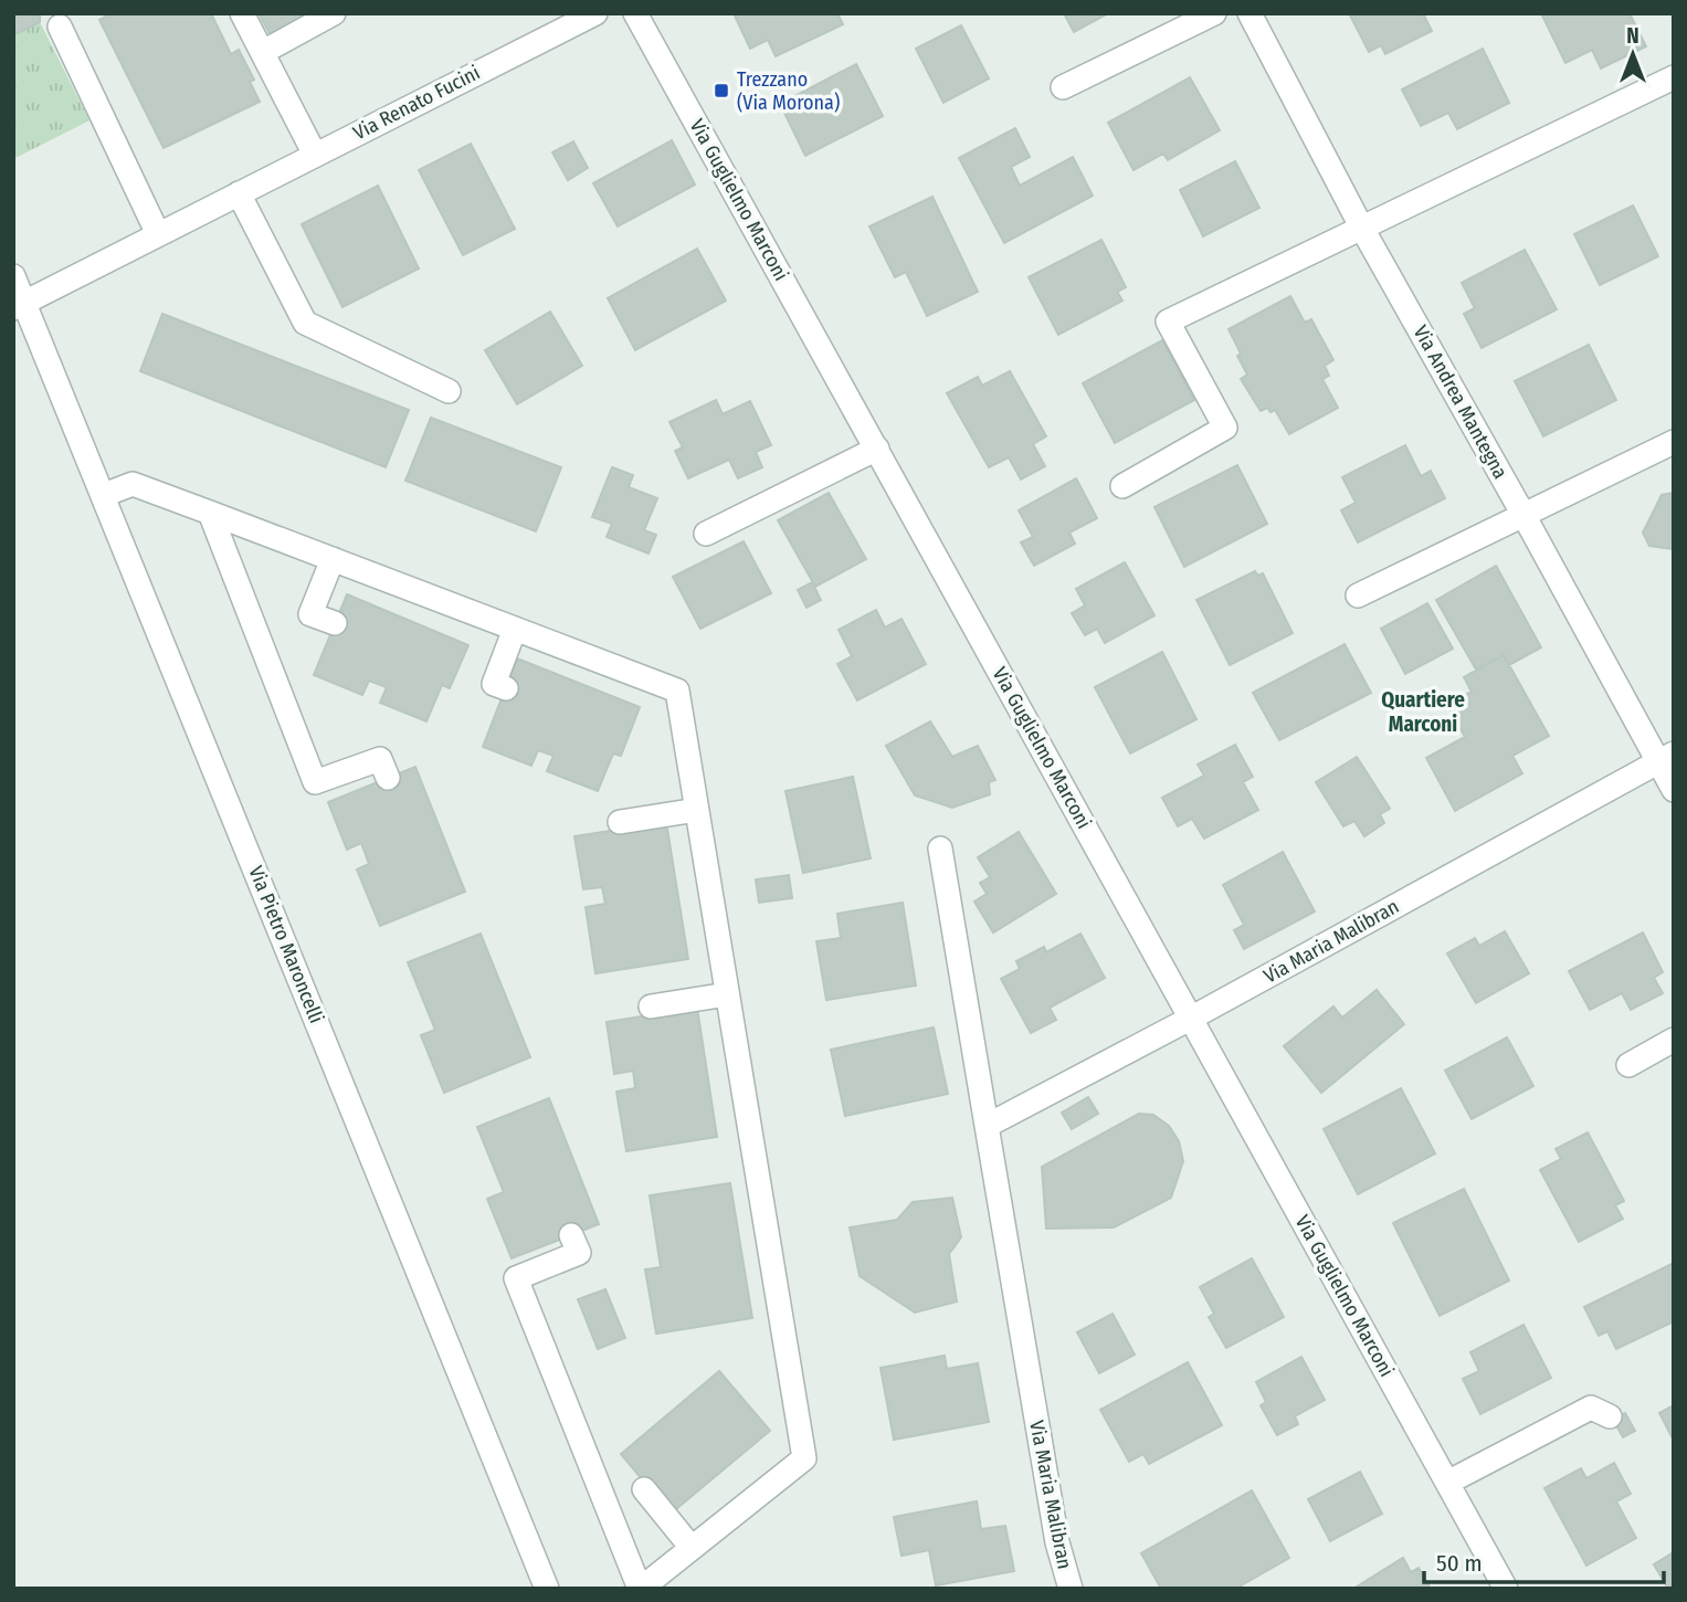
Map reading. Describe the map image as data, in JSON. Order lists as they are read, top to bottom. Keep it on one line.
{"streets":{"street":["Via Renato Fucini","Via Guglielmo Marconi","Via Andrea Mantegna","Via Maria Malibran","Via Pietro Maroncelli"]},"crossings":[["Via Renato Fucini","Via Pietro Maroncelli"],["Via Guglielmo Marconi","Via Maria Malibran"],["Via Andrea Mantegna","Via Maria Malibran"]],"districts":["Quartiere Marconi"],"places":{"transit":["Trezzano (Via Morona)"]},"scale_bar":"50 m","north":"top"}
